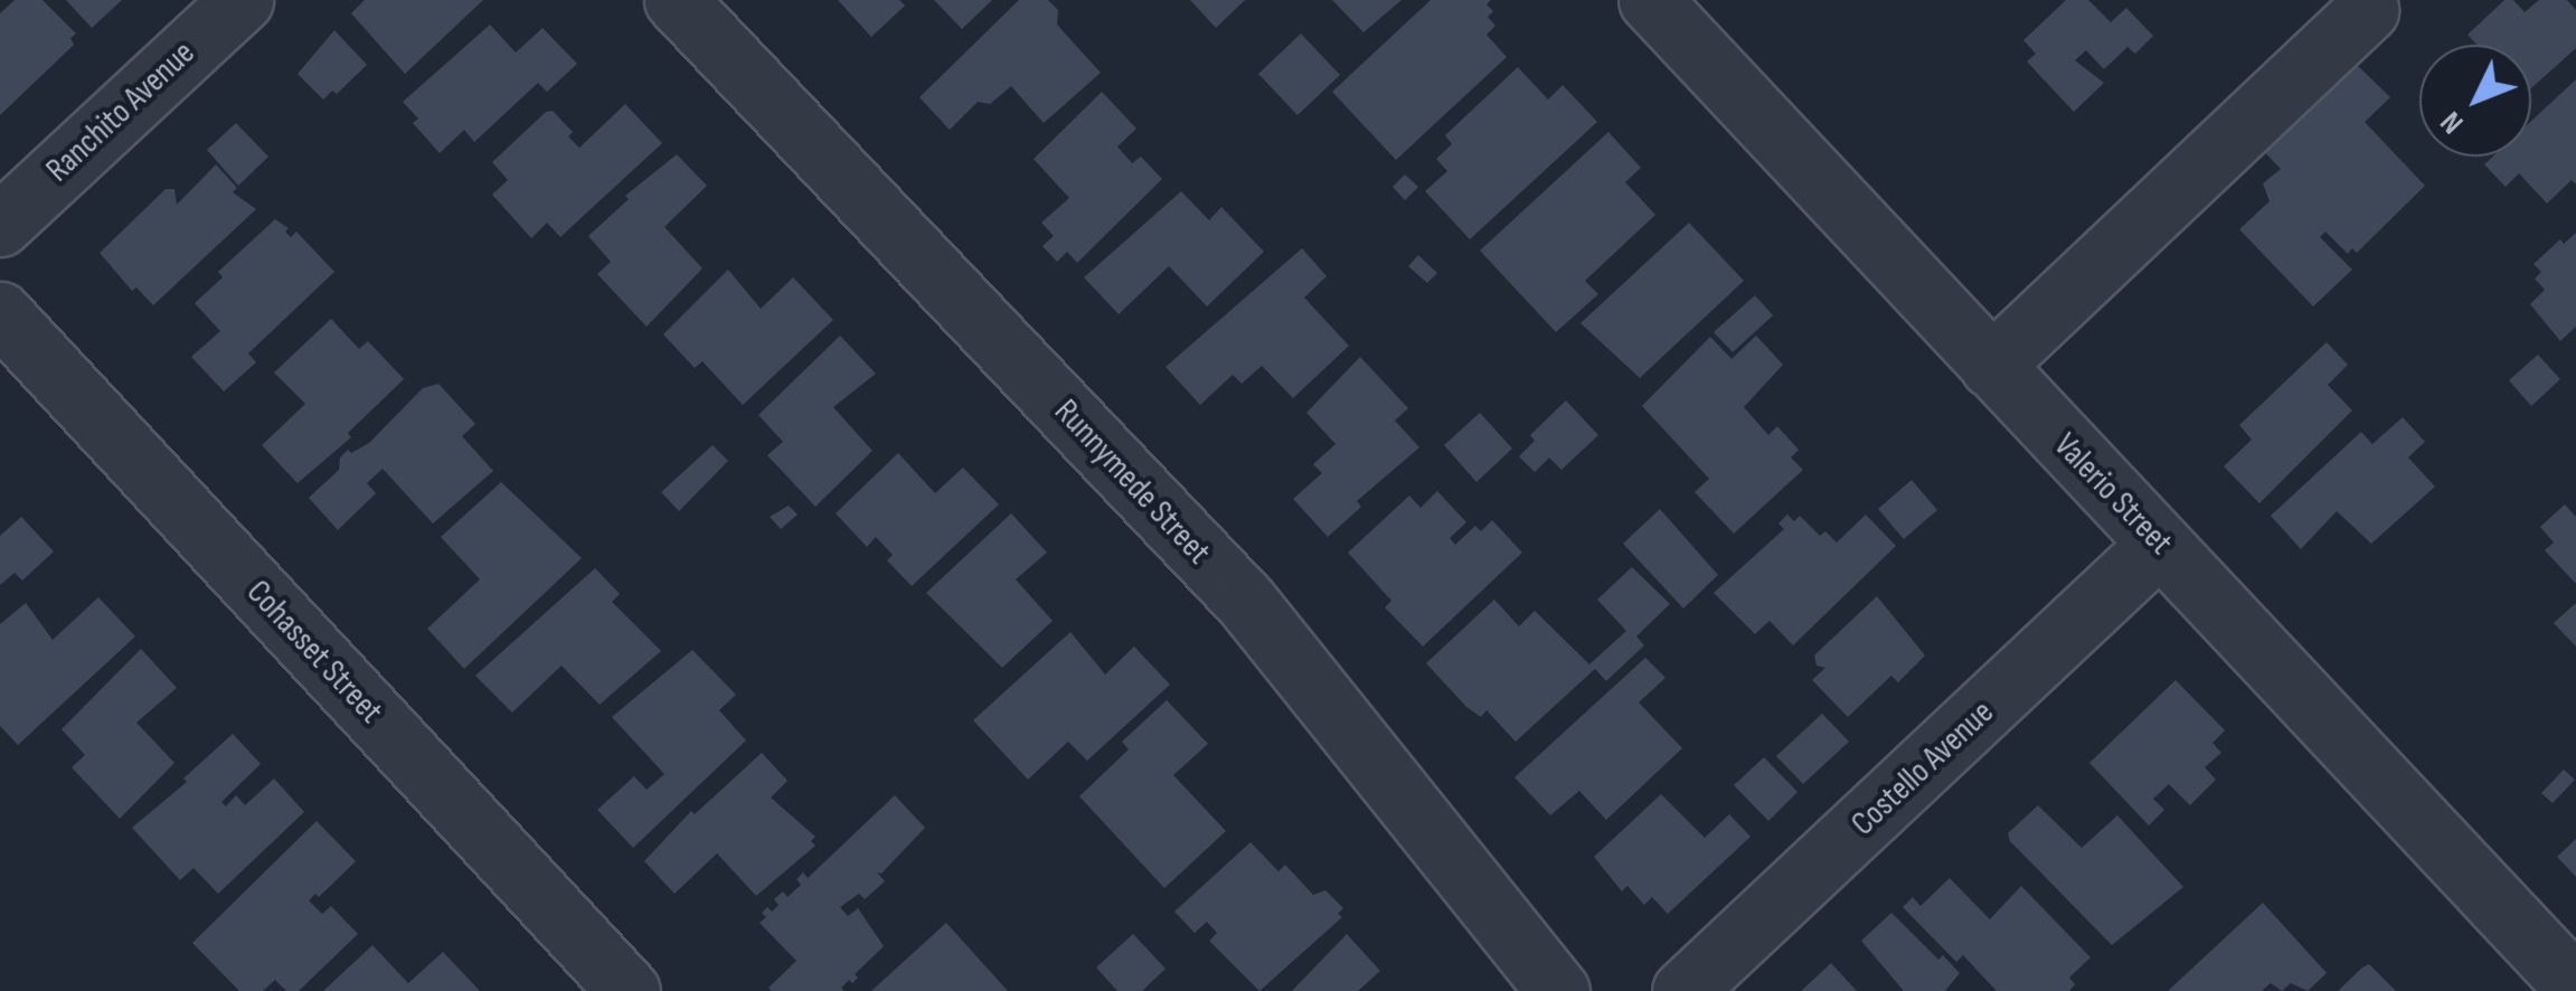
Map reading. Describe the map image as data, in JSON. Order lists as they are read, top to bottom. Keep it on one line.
{"streets":{"street":["Ranchito Avenue","Runnymede Street","Valerio Street","Cohasset Street","Costello Avenue"]},"crossings":[["Valerio Street","Costello Avenue"]],"north":"bottom left"}
